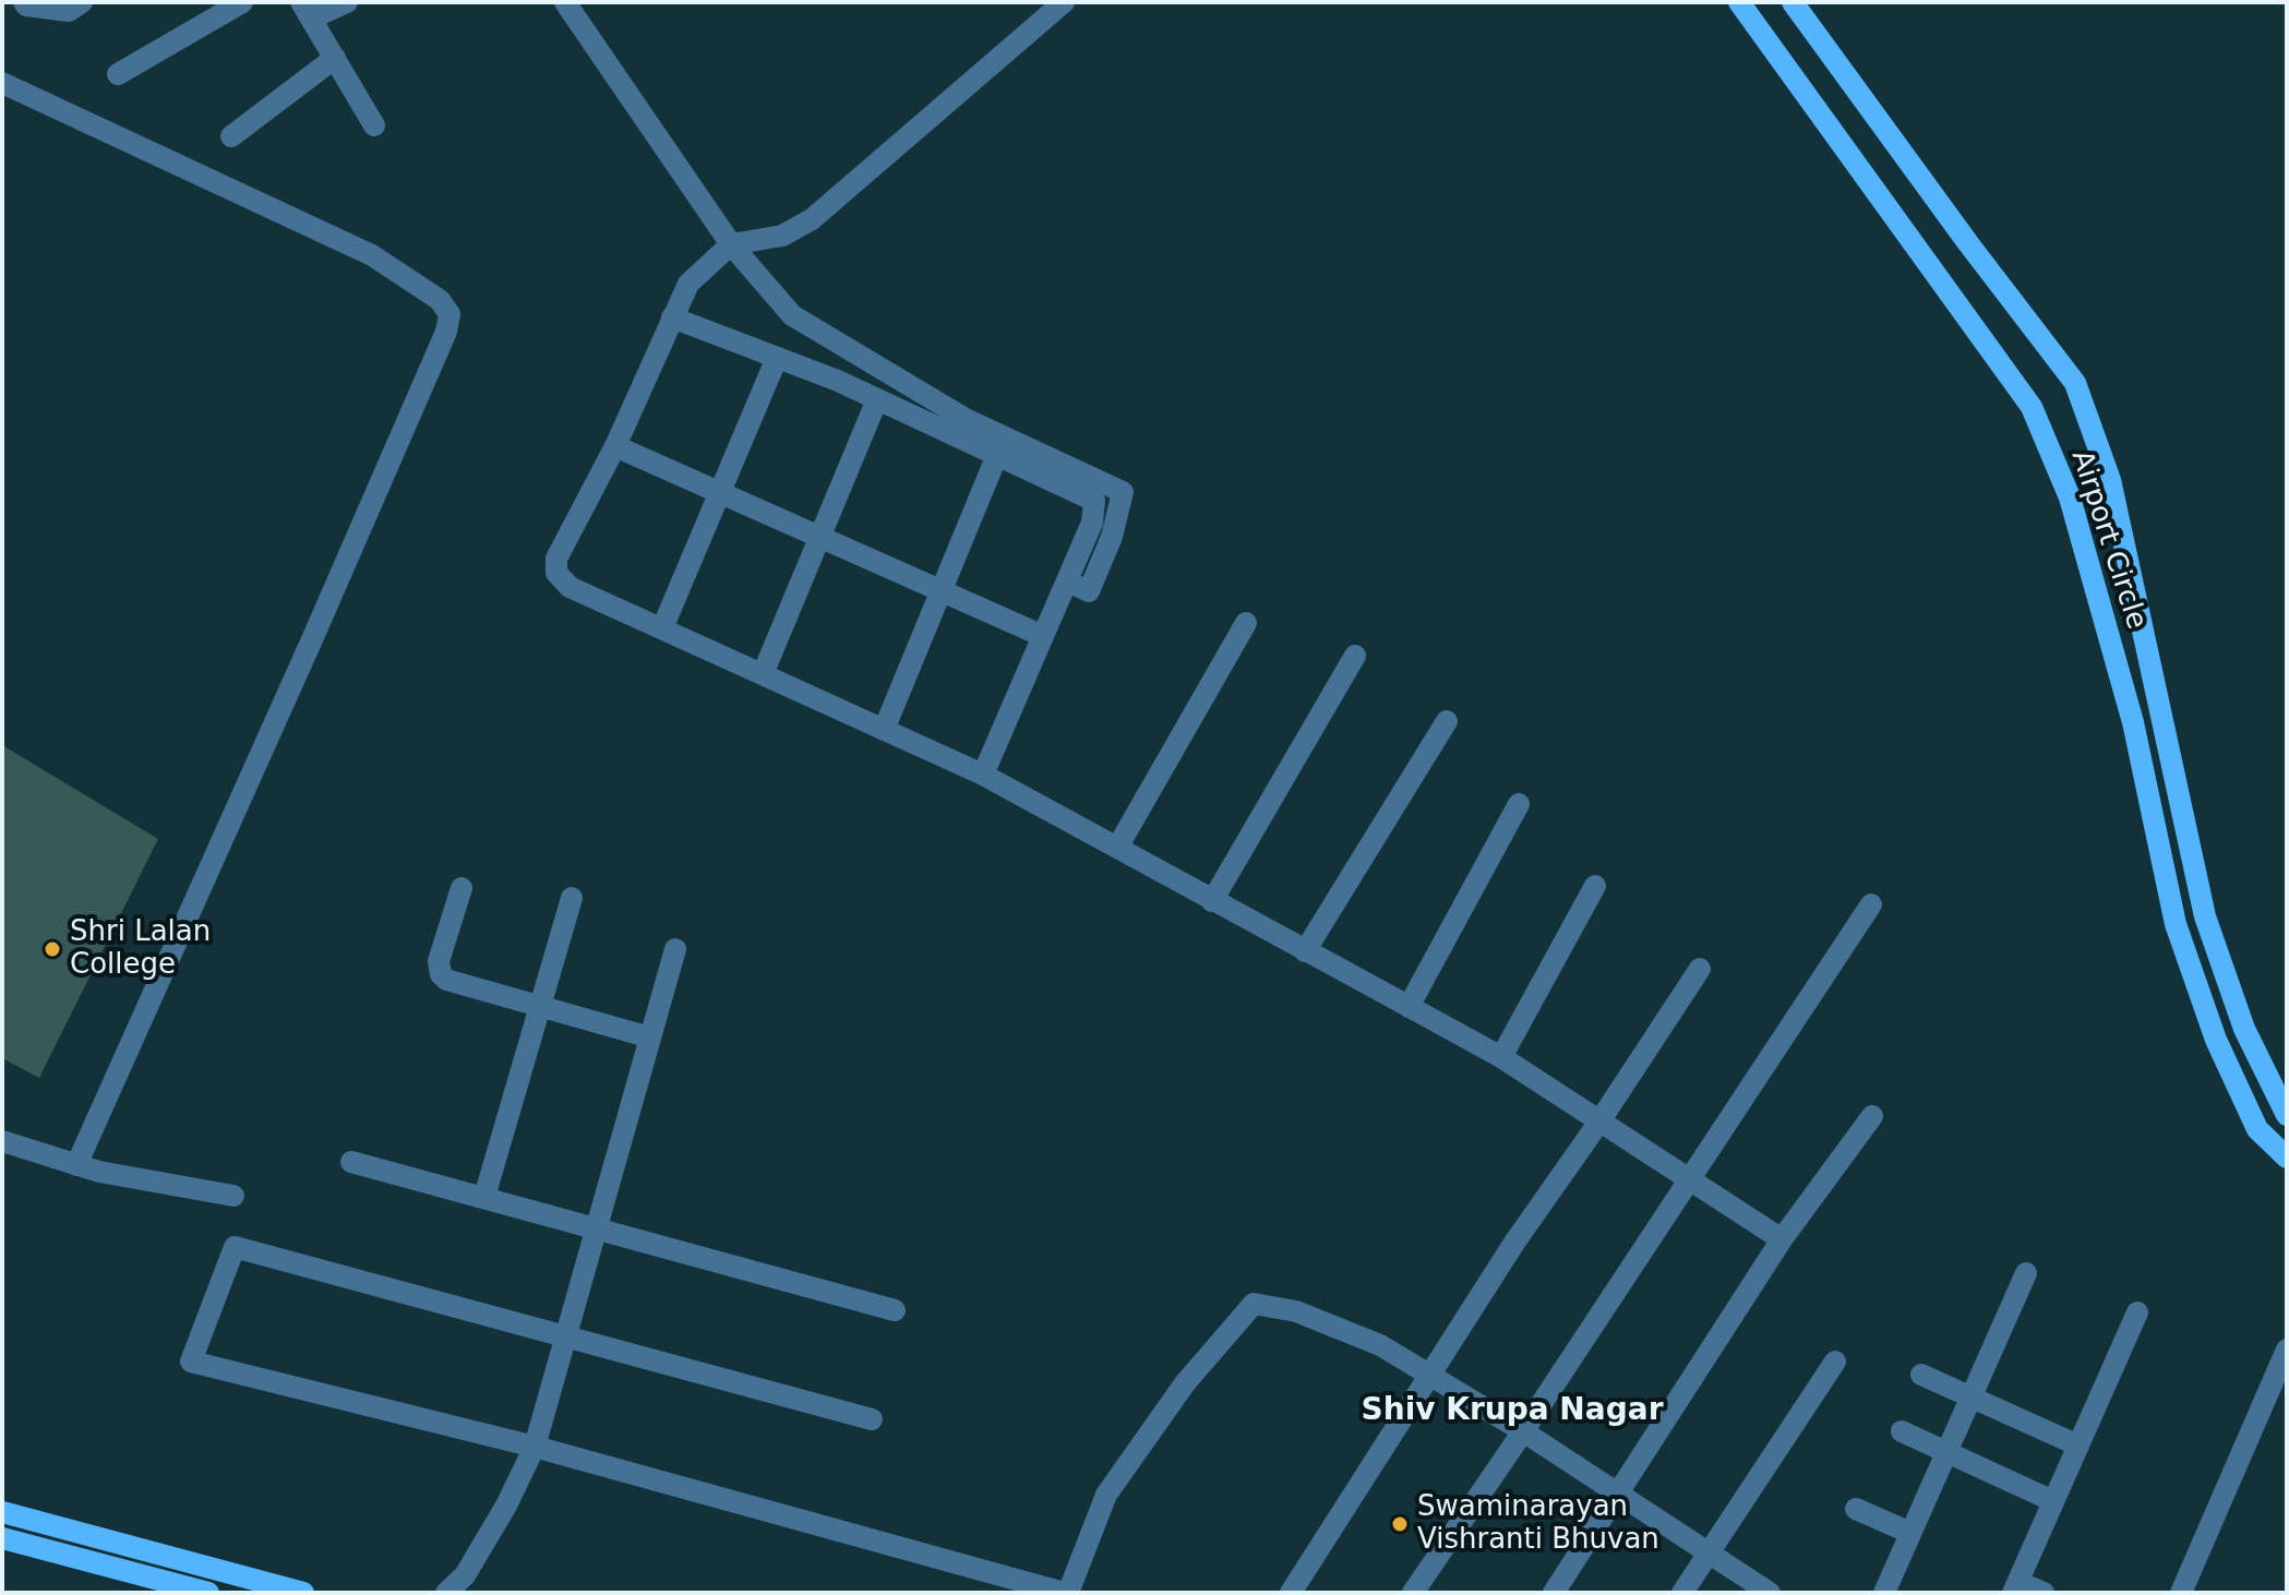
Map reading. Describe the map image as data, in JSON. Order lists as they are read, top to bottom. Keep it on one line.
{"streets":{"main road":["Airport Circle"]},"districts":["Shiv Krupa Nagar"],"places":["Shri Lalan College","Swaminarayan Vishranti Bhuvan"]}
